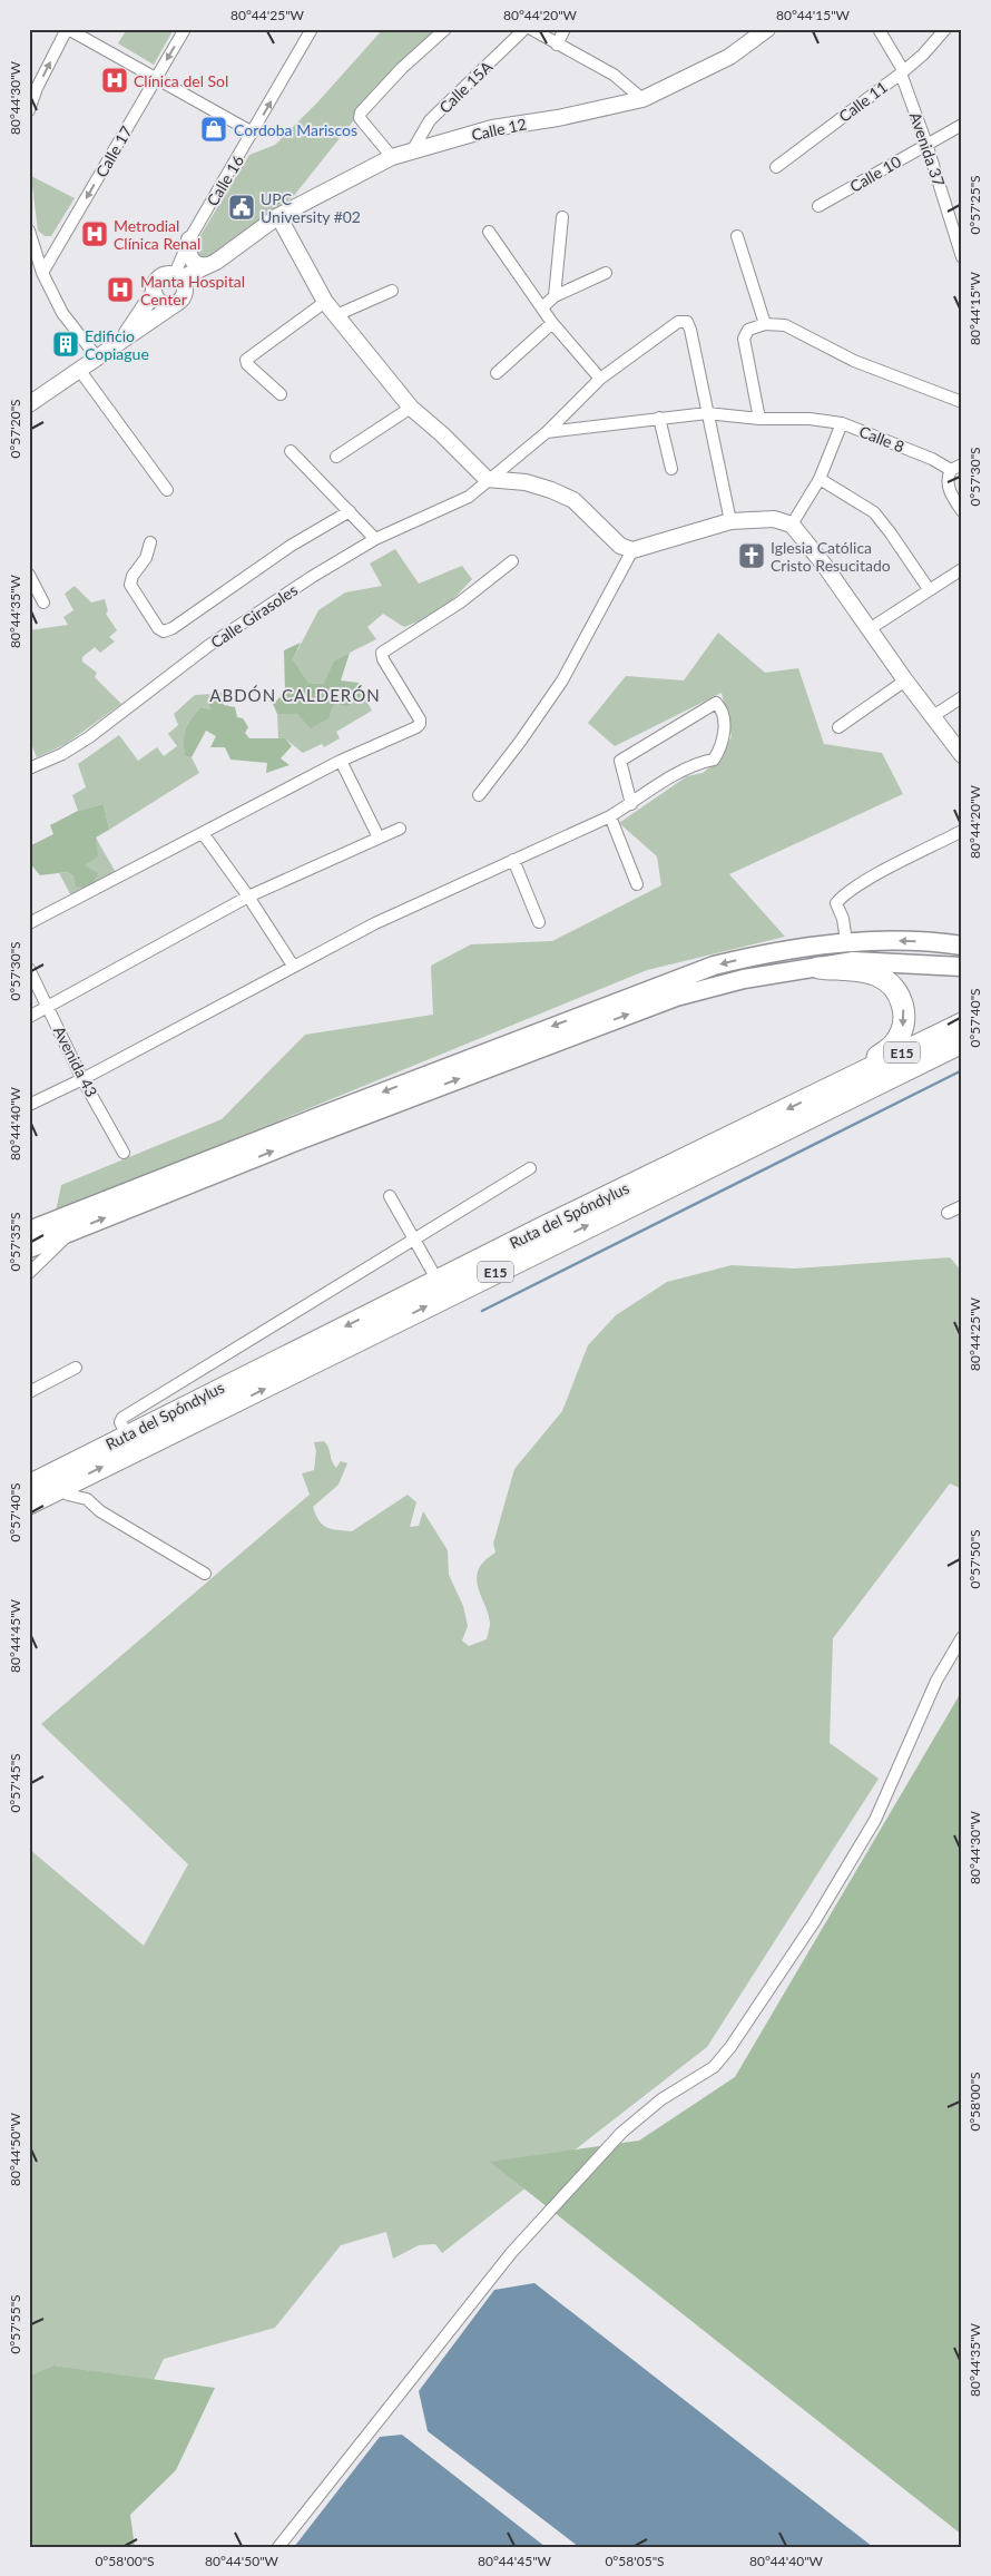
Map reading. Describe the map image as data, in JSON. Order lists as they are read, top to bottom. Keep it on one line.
{"streets":{"highway":["E15","Ruta del Spóndylus"],"main road":["Calle 12"],"street":["Calle 15A","Calle 11","Avenida 37","Calle 17","Calle 10","Calle 16","Calle 8","Calle Girasoles","Avenida 43"]},"crossings":[["Calle 15A","Calle 12"],["Calle 11","Avenida 37"],["Calle 12","Calle 16"],["Avenida 37","Calle 10"]],"one_way":["Calle 16"],"districts":["ABDÓN CALDERÓN"],"places":{"hospital":["Clínica del Sol","Metrodial Clínica Renal","Manta Hospital Center"],"shop":["Cordoba Mariscos"],"public building":["UPC University #02"],"building":["Edificio Copiague"],"church":["Iglesia Católica Cristo Resucitado"]},"coordinates":["80°44'25\"W","80°44'20\"W","80°44'15\"W","80°44'30\"W","0°57'25\"S","0°57'20\"S","0°57'30\"S","80°44'35\"W","0°57'40\"S","80°44'40\"W","0°57'35\"S","0°57'50\"S","80°44'45\"W","0°57'45\"S","0°58'00\"S","80°44'50\"W","0°57'55\"S","0°58'05\"S"]}
